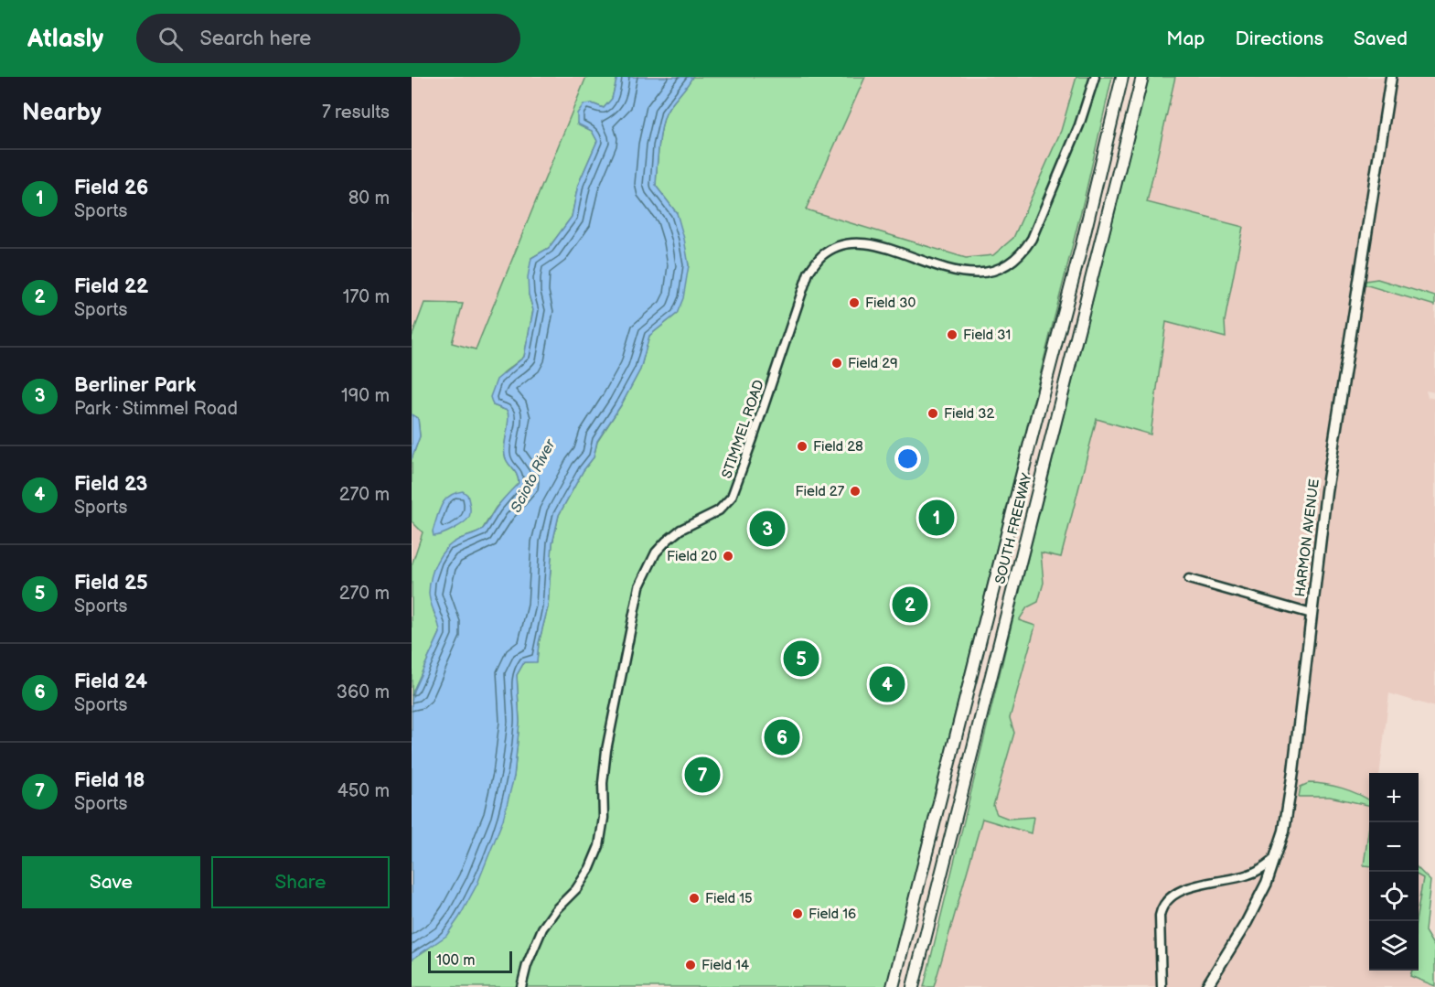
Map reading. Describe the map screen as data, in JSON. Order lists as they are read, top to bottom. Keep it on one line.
{"streets":{"highway":["SOUTH FREEWAY"],"main road":["HARMON AVENUE"],"street":["STIMMEL ROAD"]},"water":["Scioto River"],"places":["Field 30","Field 31","Field 29","Field 32","Field 28","Field 27","Field 20","Field 15","Field 16","Field 14"],"scale_bar":"100 m","page":{"header":"Atlasly","search":"Search here","nav":["Map","Directions","Saved"],"heading":["Nearby","7 results"],"list":[{"mark":"1","name":"Field 26","note":"Sports","value":"80 m"},{"mark":"2","name":"Field 22","note":"Sports","value":"170 m"},{"mark":"3","name":"Berliner Park","note":"Park · Stimmel Road","value":"190 m"},{"mark":"4","name":"Field 23","note":"Sports","value":"270 m"},{"mark":"5","name":"Field 25","note":"Sports","value":"270 m"},{"mark":"6","name":"Field 24","note":"Sports","value":"360 m"},{"mark":"7","name":"Field 18","note":"Sports","value":"450 m"}],"pins":["1","3","2","5","4","6","7"],"map_buttons":["+","−"],"buttons":["Save","Share"],"scale":"100 m"}}
